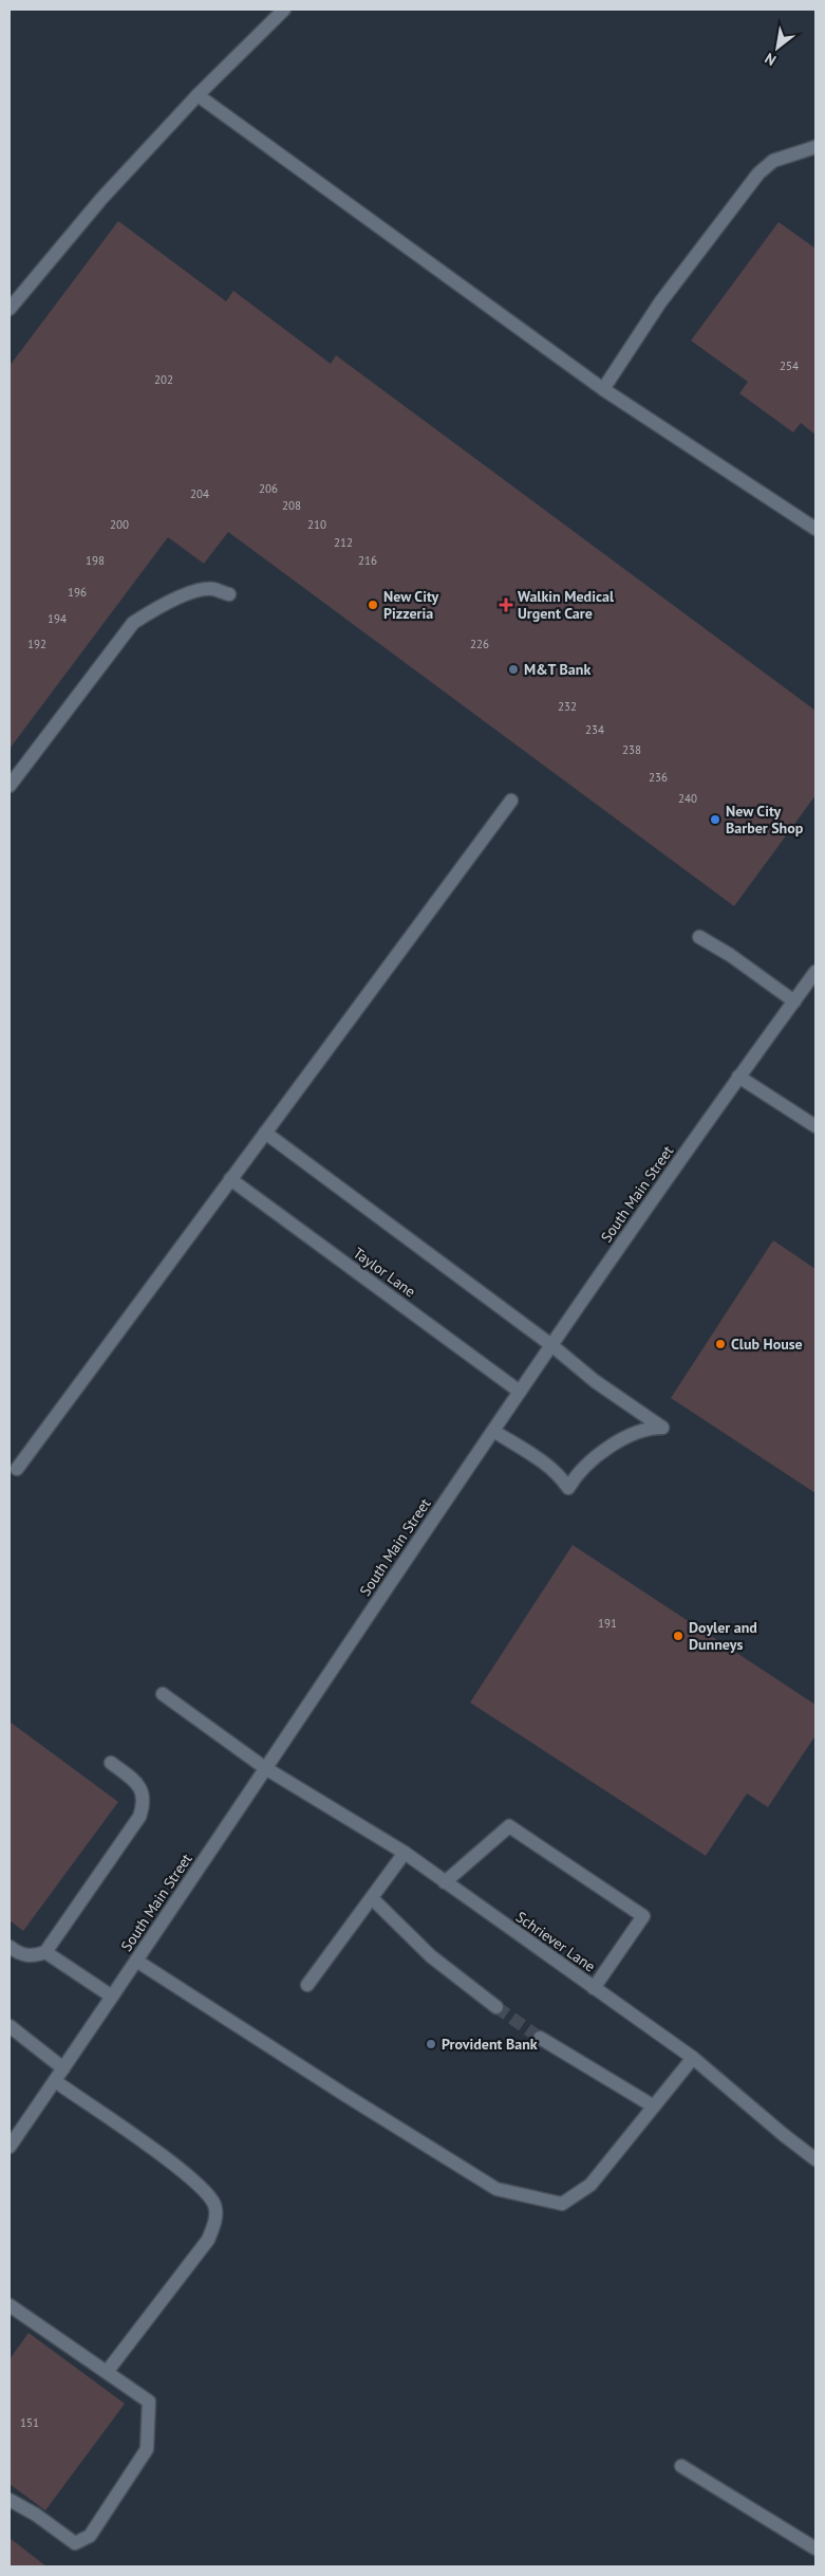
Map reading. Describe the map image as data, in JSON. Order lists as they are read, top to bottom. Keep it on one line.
{"streets":{"street":["South Main Street","Taylor Lane","Schriever Lane"]},"crossings":[["South Main Street","Taylor Lane"],["South Main Street","Schriever Lane"]],"places":{"other":["New City Pizzeria","M&T Bank","New City Barber Shop","Club House","Doyler and Dunneys","Provident Bank"],"health":["Walkin Medical Urgent Care"]},"house_numbers":["254","202","206","204","208","200","210","212","198","216","196","194","192","226","232","234","238","236","240","191","151"],"north":"bottom left"}
